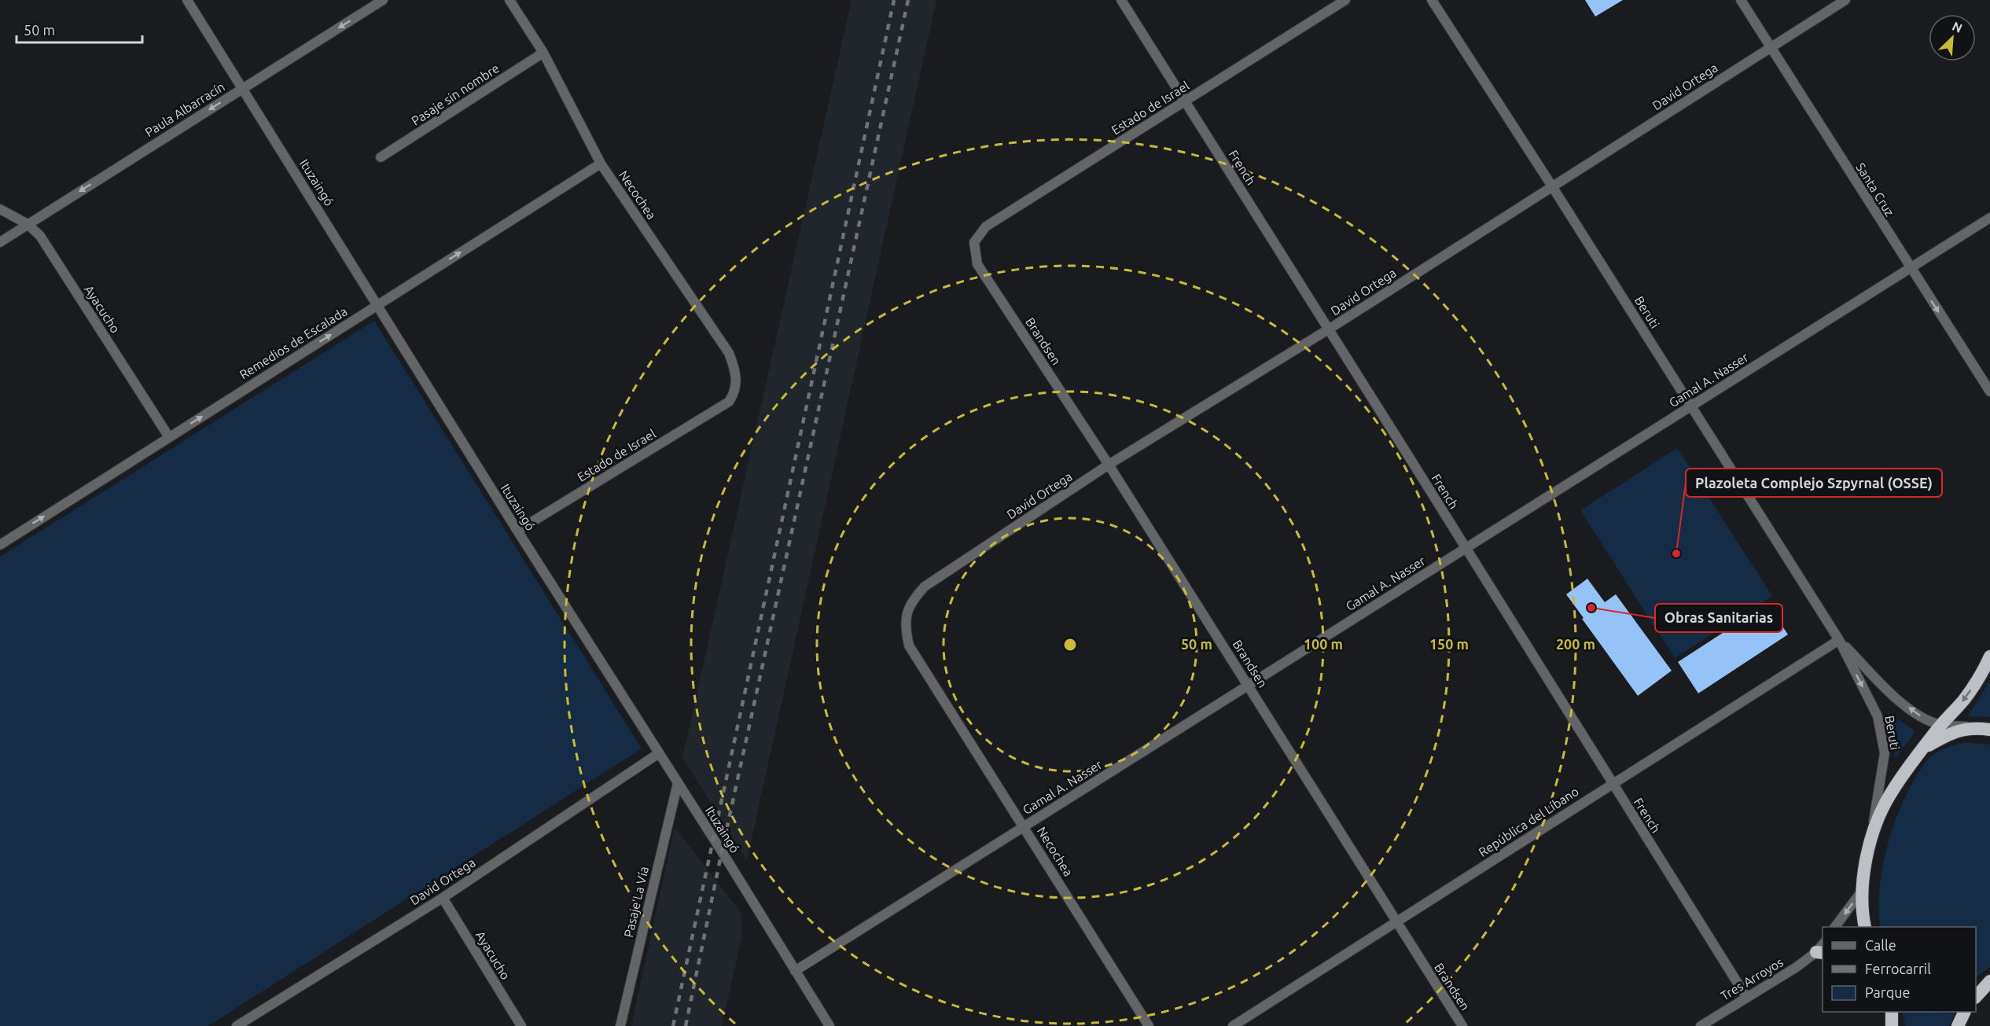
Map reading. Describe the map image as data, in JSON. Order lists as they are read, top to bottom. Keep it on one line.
{"streets":{"street":["David Ortega","Pasaje sin nombre","Estado de Israel","Paula Albarracín","French","Ituzaingó","Santa Cruz","Necochea","Ayacucho","Beruti","Brandsen","Remedios de Escalada","Gamal A. Nasser","República del Líbano","Pasaje La Vía","Tres Arroyos"]},"crossings":[["David Ortega","French"],["David Ortega","Ituzaingó"],["David Ortega","Santa Cruz"],["David Ortega","Necochea"],["David Ortega","Ayacucho"],["David Ortega","Beruti"],["David Ortega","Brandsen"],["Pasaje sin nombre","Necochea"],["Estado de Israel","French"],["Estado de Israel","Ituzaingó"],["Estado de Israel","Necochea"],["Estado de Israel","Brandsen"],["Paula Albarracín","Ituzaingó"],["Paula Albarracín","Ayacucho"],["French","Gamal A. Nasser"],["French","República del Líbano"],["French","Tres Arroyos"],["Ituzaingó","Remedios de Escalada"],["Ituzaingó","Gamal A. Nasser"],["Ituzaingó","Pasaje La Vía"],["Santa Cruz","Gamal A. Nasser"],["Necochea","Remedios de Escalada"],["Necochea","Gamal A. Nasser"],["Ayacucho","Remedios de Escalada"],["Beruti","Gamal A. Nasser"],["Beruti","República del Líbano"],["Brandsen","Gamal A. Nasser"],["Brandsen","República del Líbano"]],"one_way":["Paula Albarracín","Remedios de Escalada"],"places":["Plazoleta Complejo Szpyrnal (OSSE)","Obras Sanitarias"],"legend":["Calle","Ferrocarril","Parque"],"scale_bar":"50 m","north":"top right","rings":["50 m","100 m","150 m","200 m"]}
